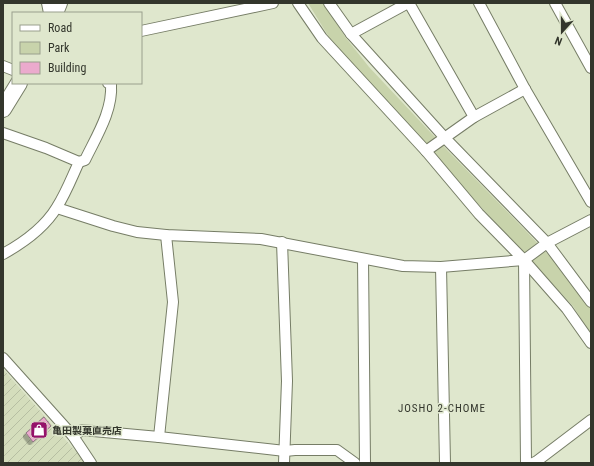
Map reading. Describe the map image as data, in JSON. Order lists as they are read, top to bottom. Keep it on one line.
{"districts":["JOSHO 2-CHOME"],"places":{"shop":["亀田製菓直売店"]},"legend":["Road","Park","Building"],"north":"bottom"}
